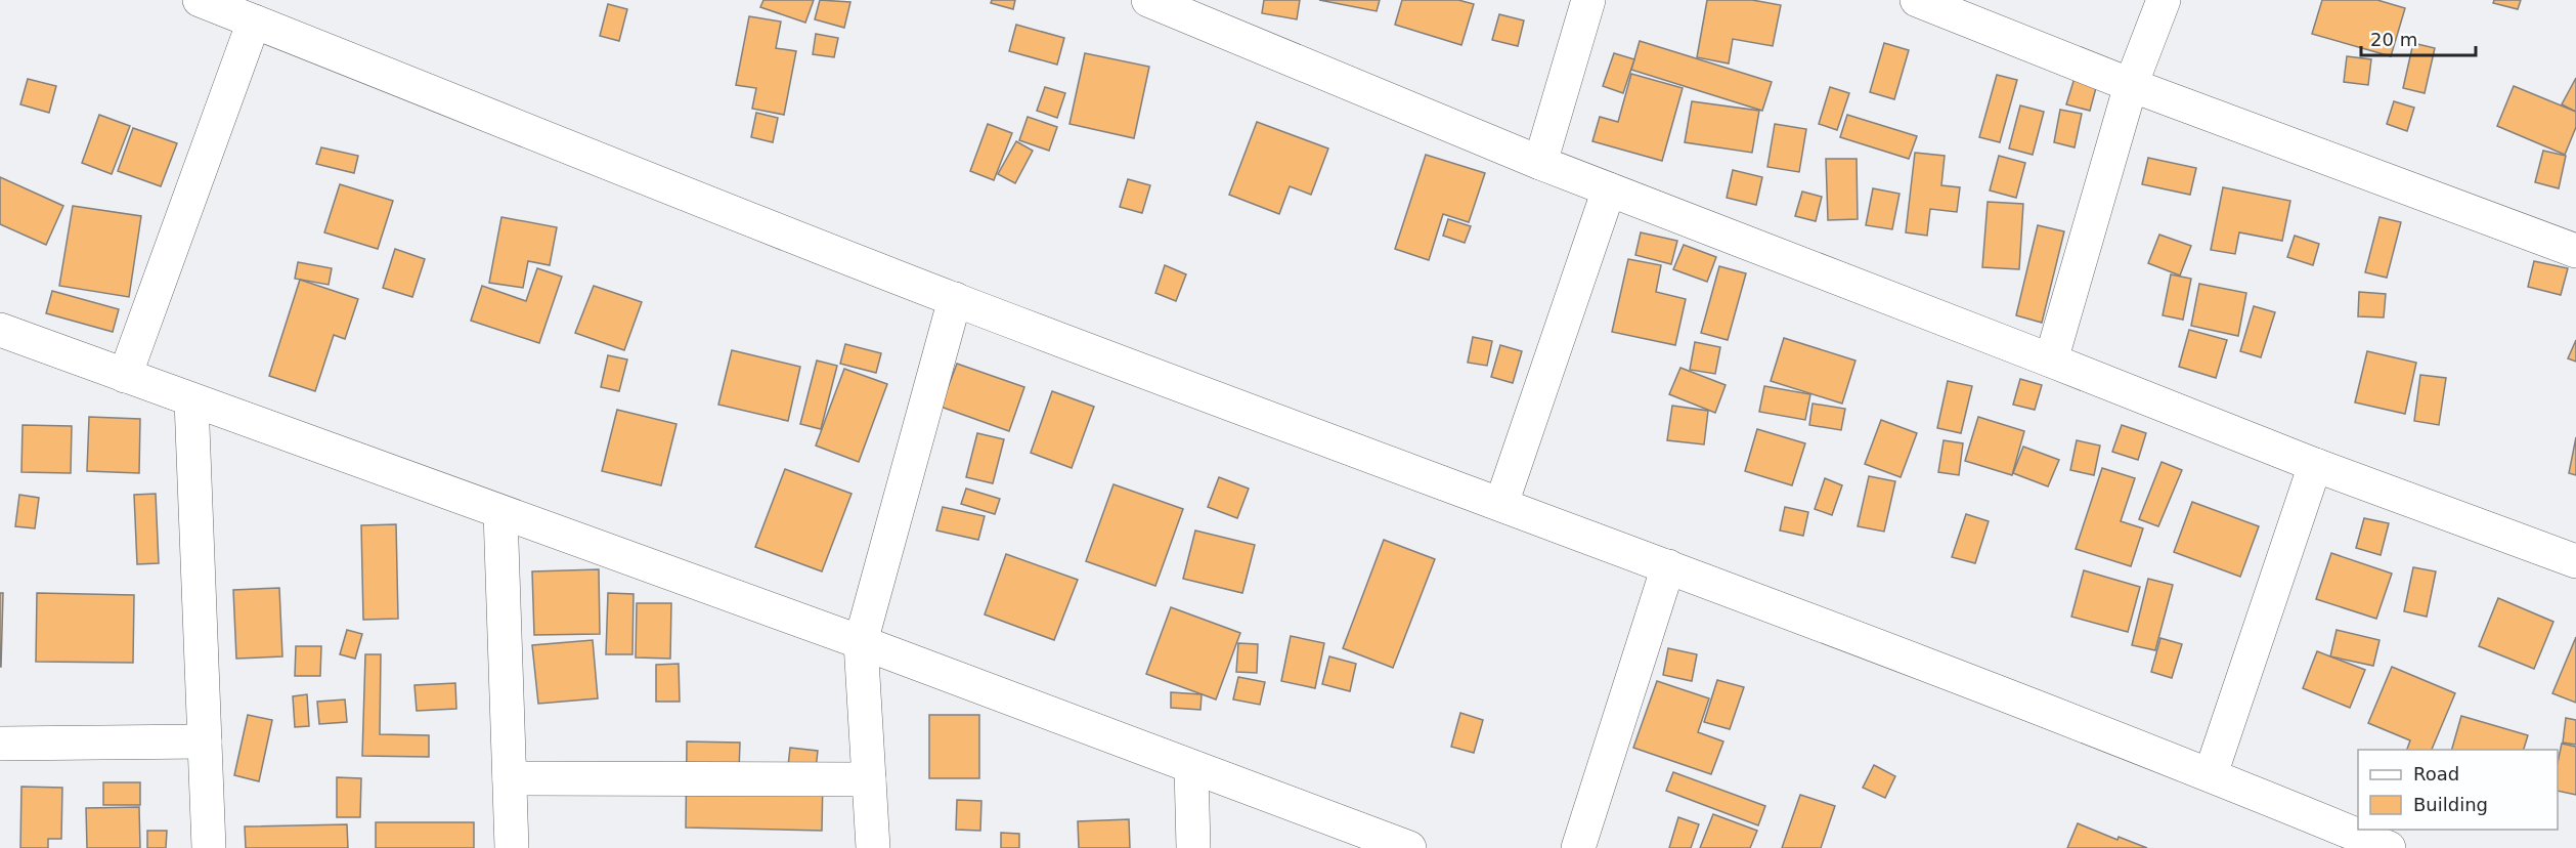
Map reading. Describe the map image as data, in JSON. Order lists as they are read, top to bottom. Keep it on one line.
{"legend":["Road","Building"],"scale_bar":"20 m"}
